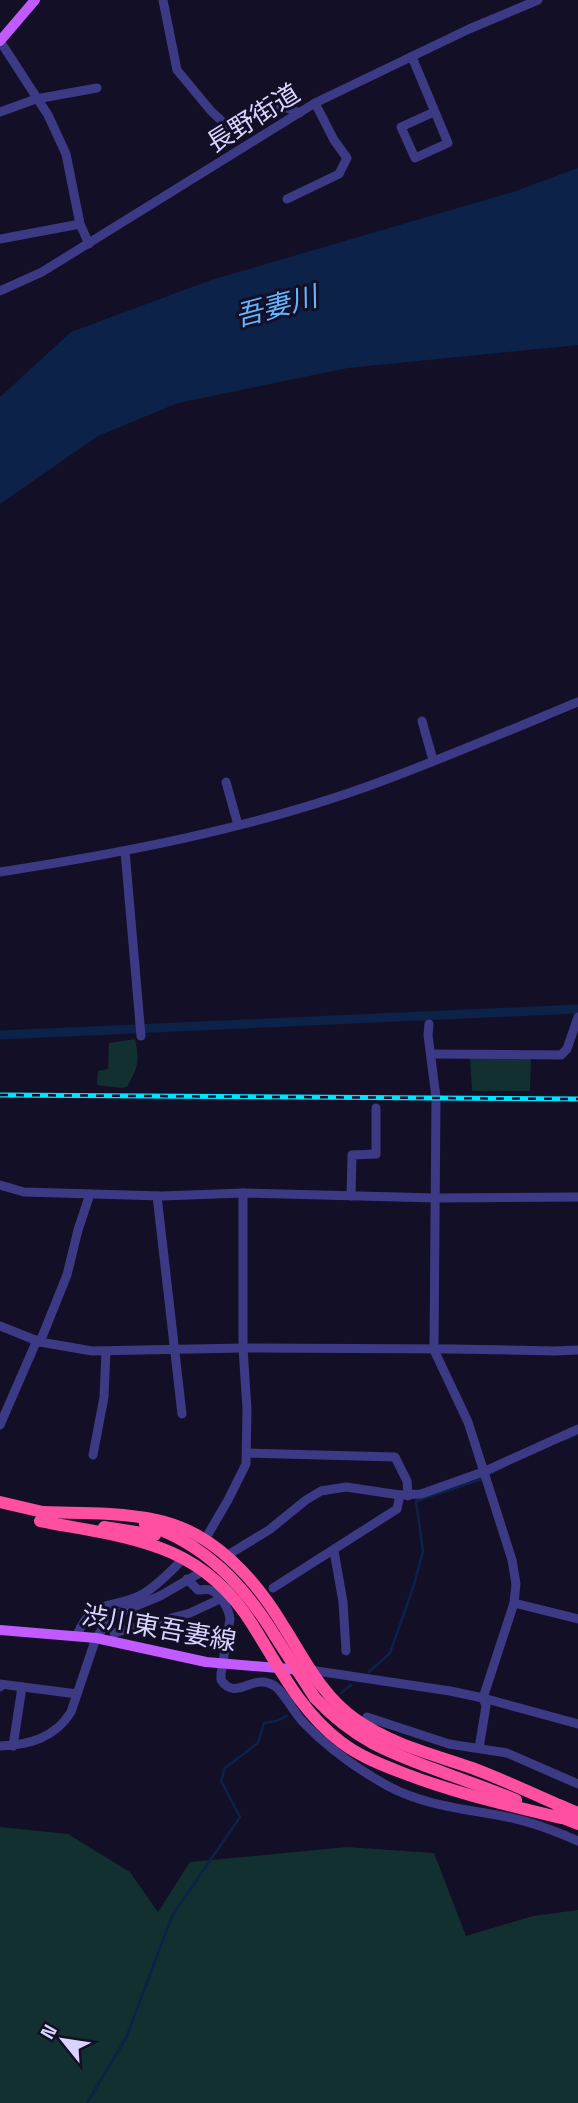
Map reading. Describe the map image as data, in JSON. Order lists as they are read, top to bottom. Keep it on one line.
{"streets":{"main road":["渋川東吾妻線"],"street":["長野街道"]},"water":["吾妻川"],"north":"top left"}
